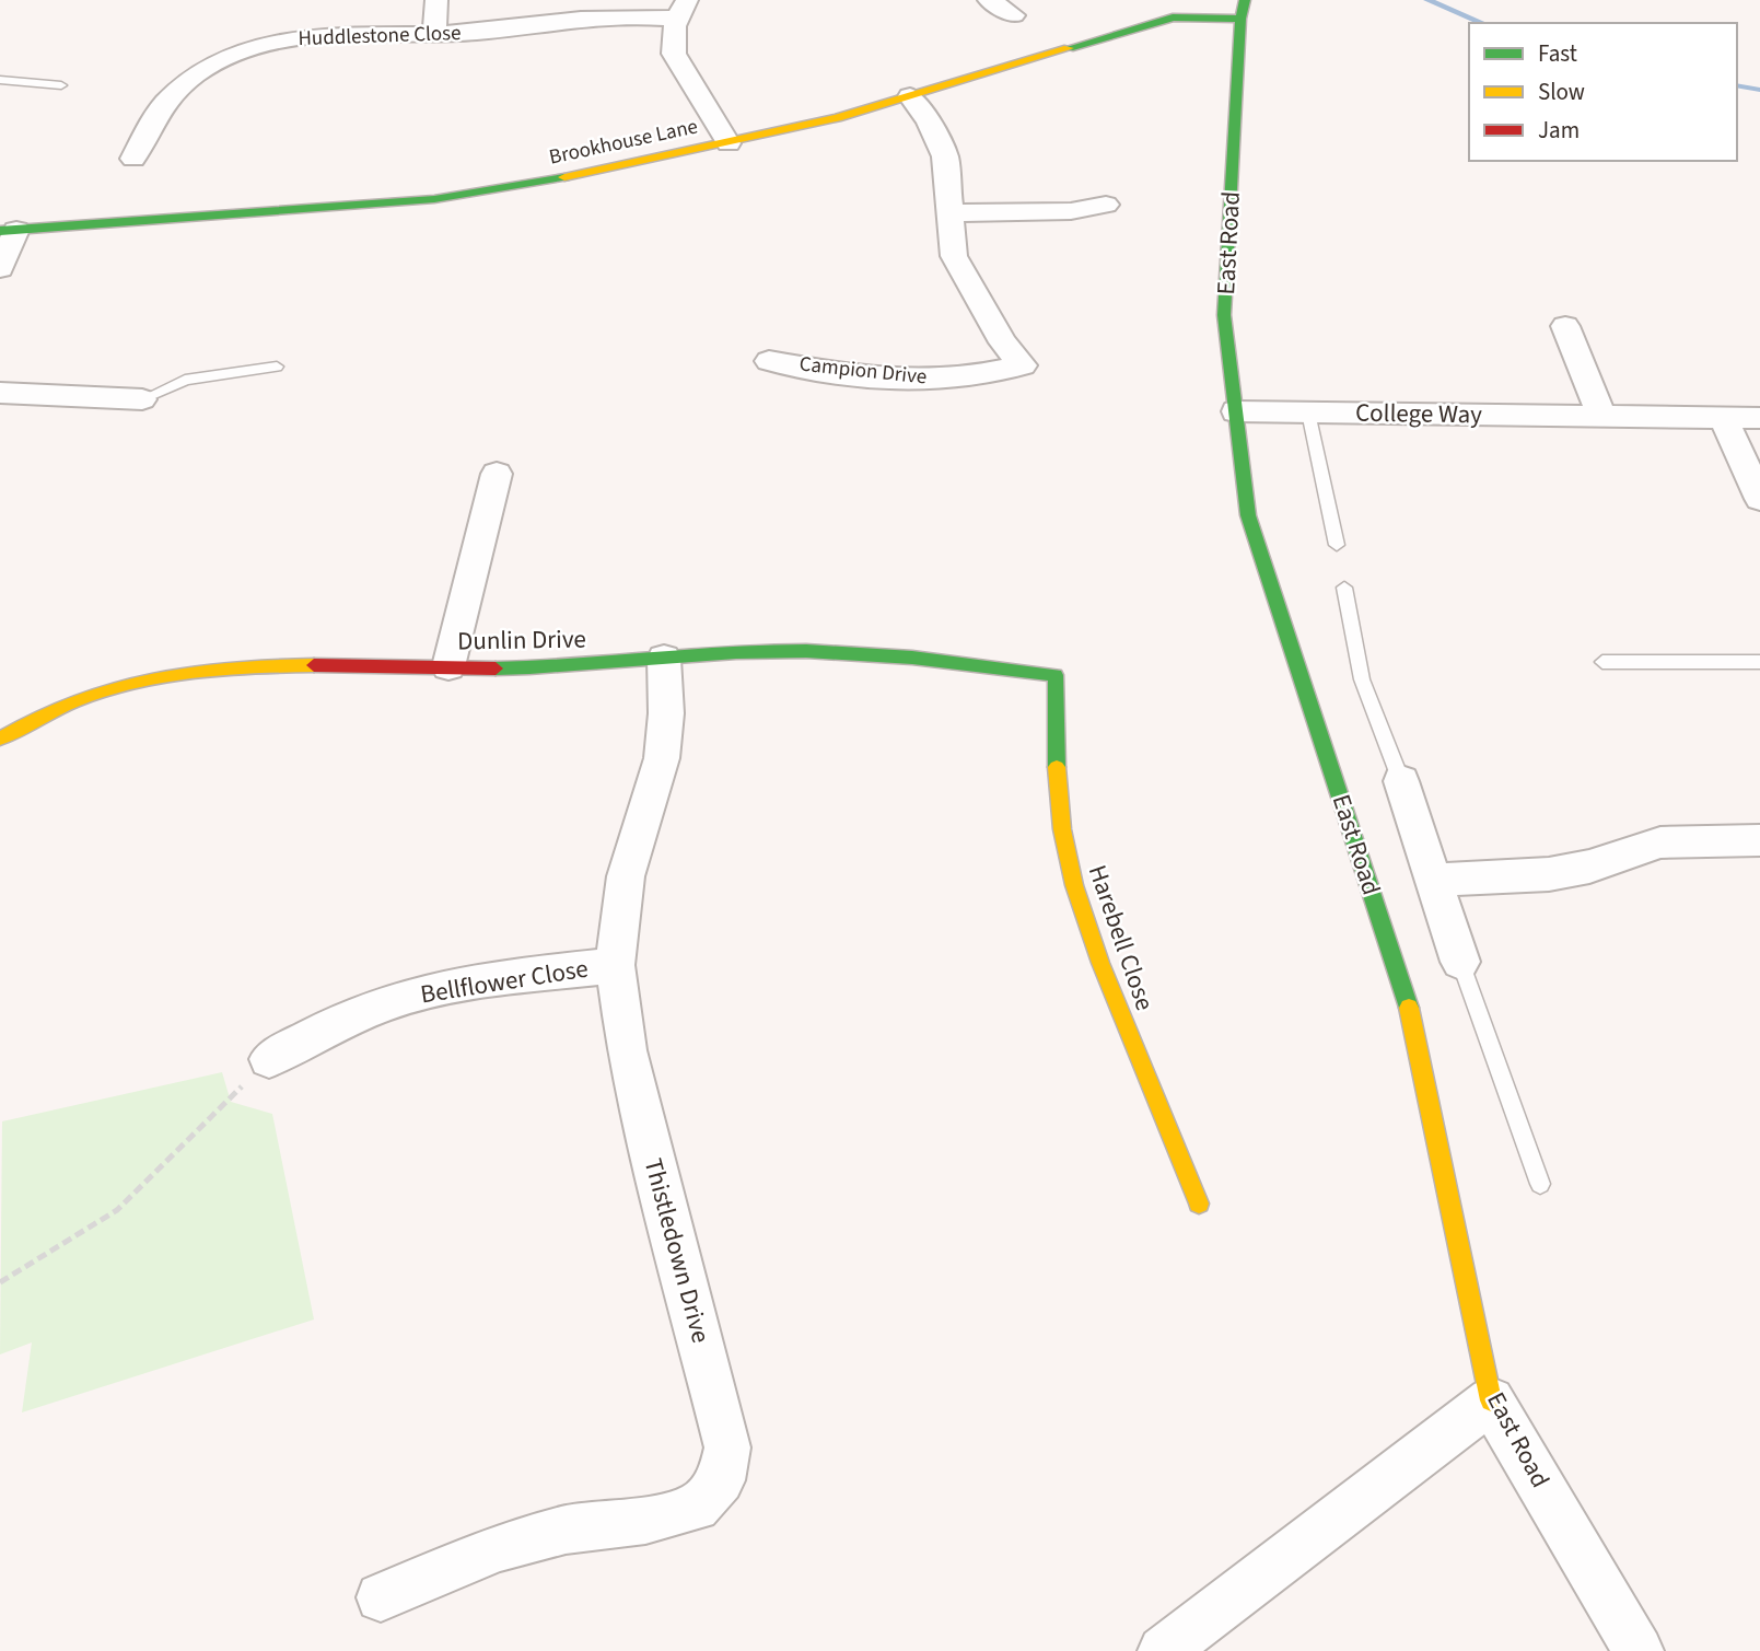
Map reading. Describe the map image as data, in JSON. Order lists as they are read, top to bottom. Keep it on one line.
{"streets":{"street":["Huddlestone Close","Brookhouse Lane","East Road","Campion Drive","College Way","Dunlin Drive","Harebell Close","Bellflower Close","Thistledown Drive"]},"crossings":[["Brookhouse Lane","East Road"],["Brookhouse Lane","Campion Drive"],["East Road","College Way"],["Dunlin Drive","Harebell Close"],["Dunlin Drive","Thistledown Drive"],["Bellflower Close","Thistledown Drive"]],"legend":["Fast","Slow","Jam"]}
